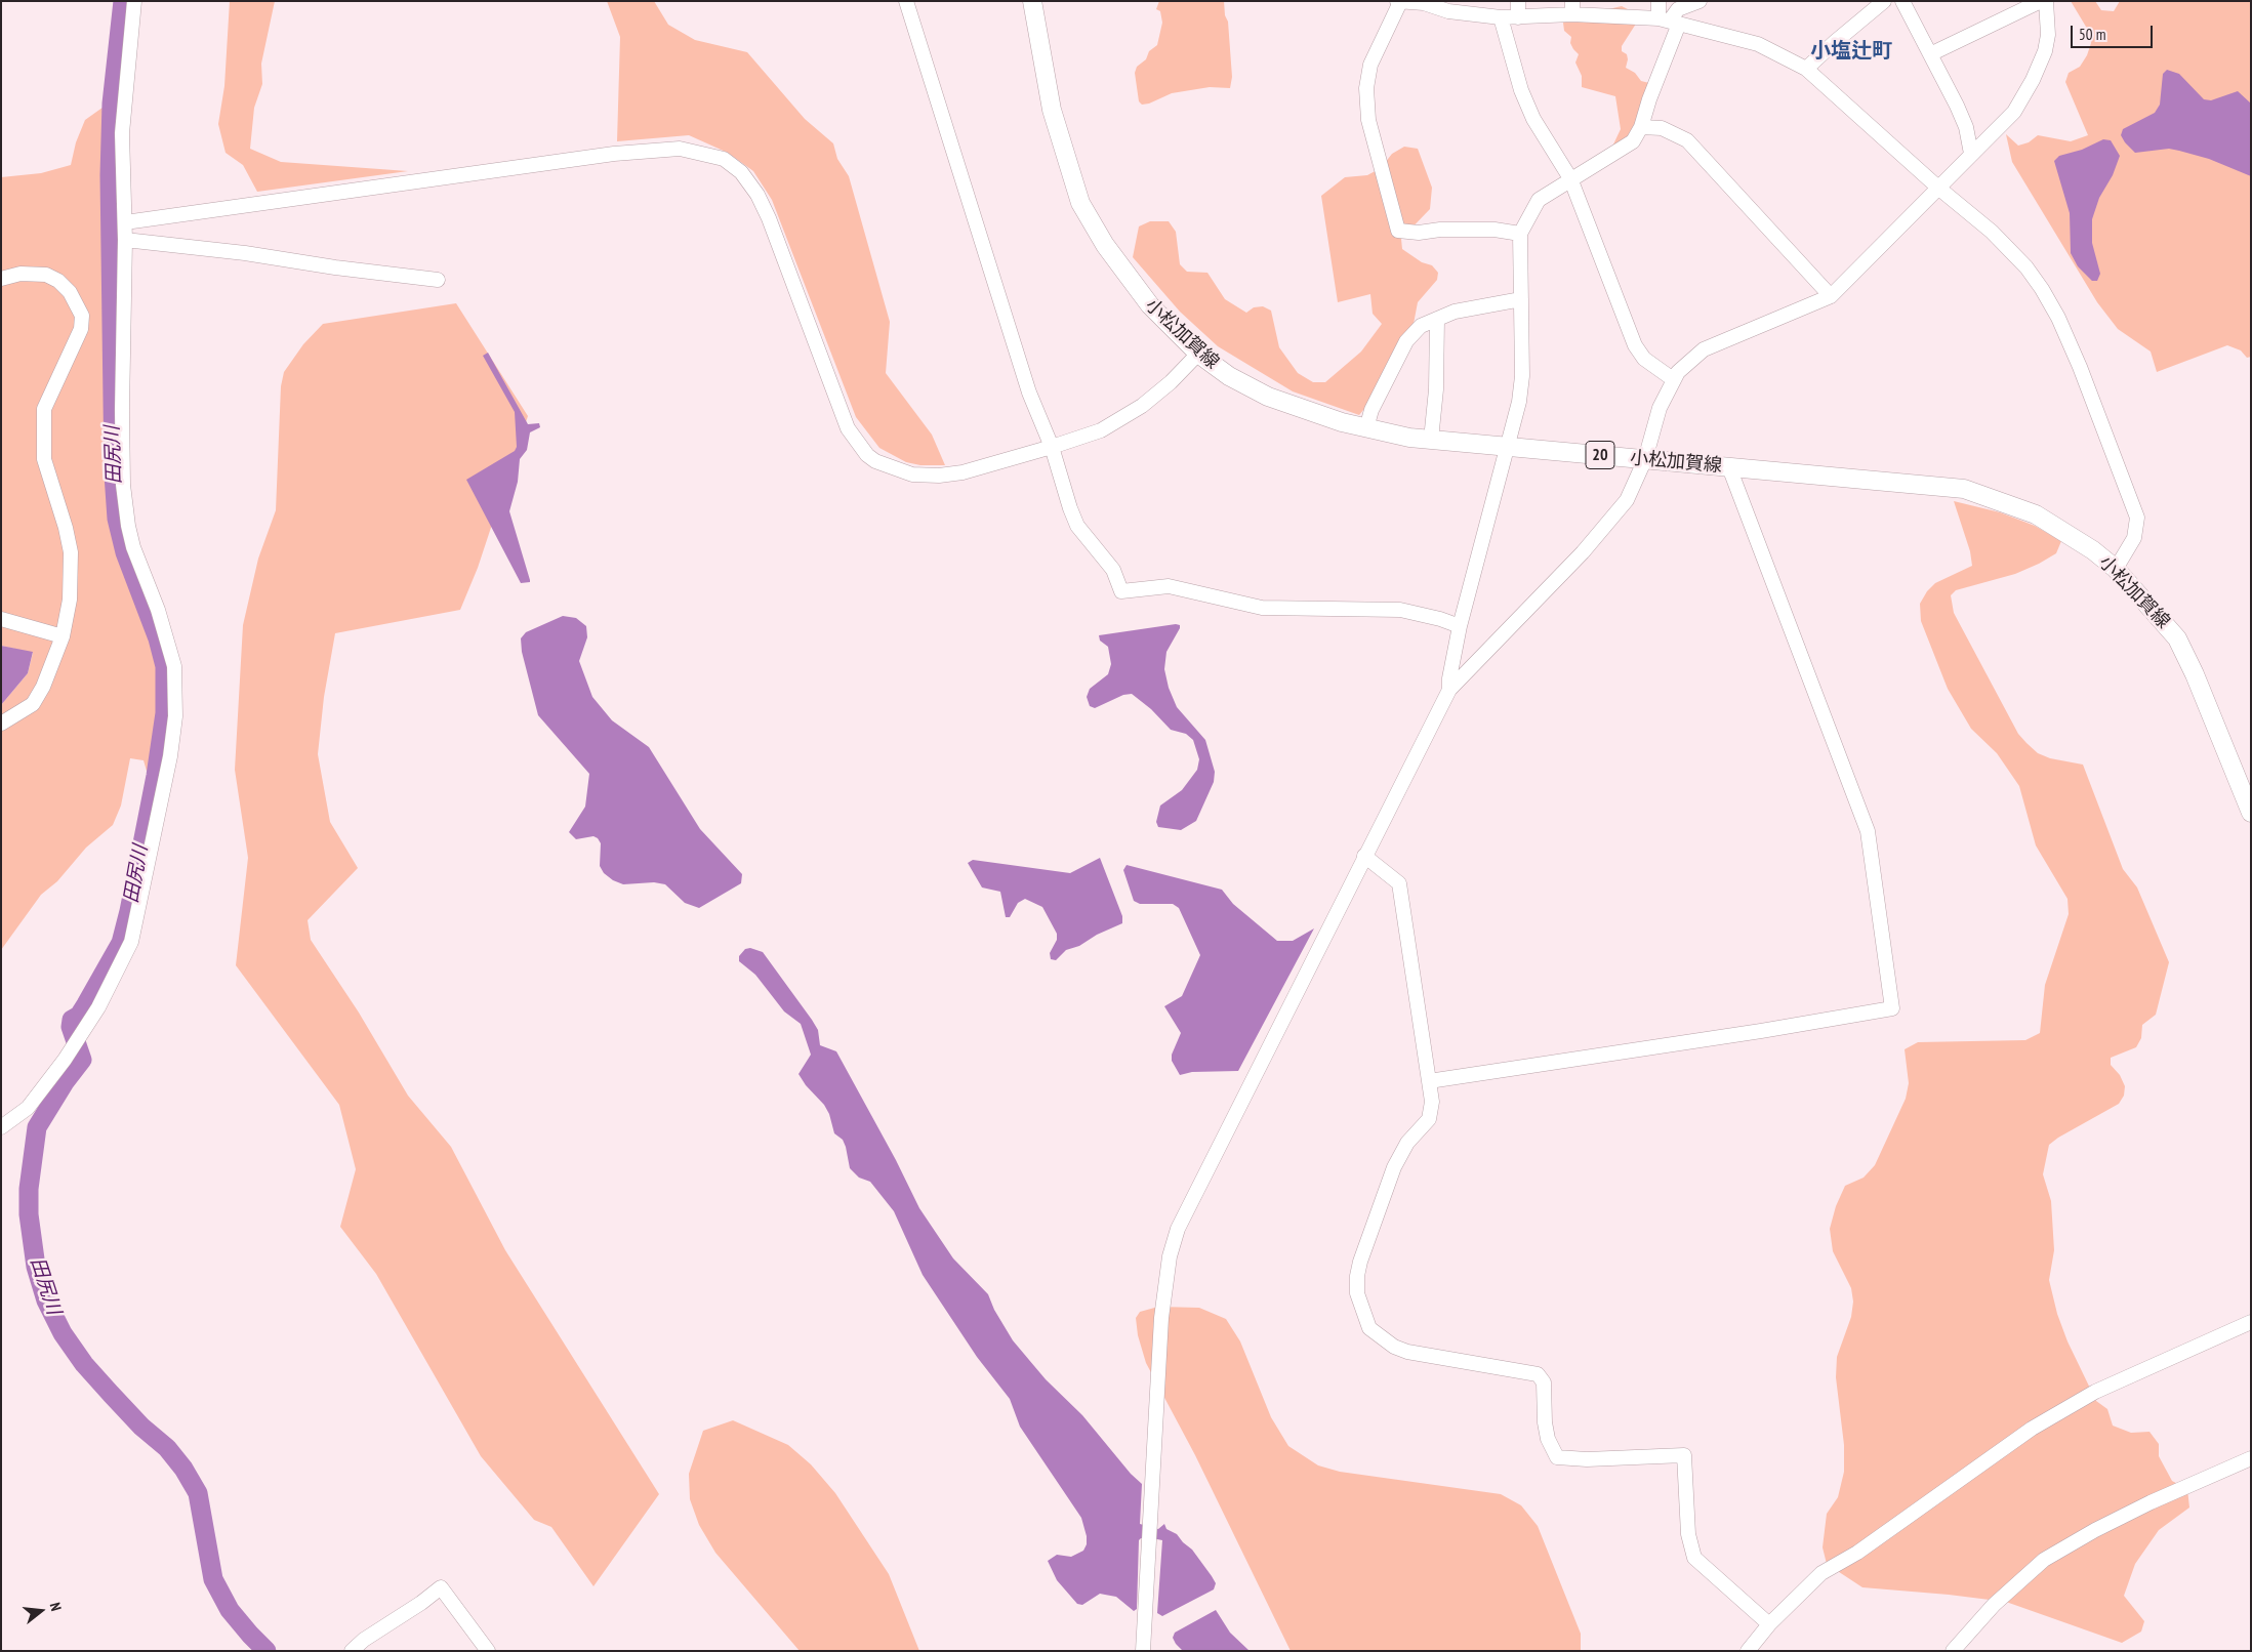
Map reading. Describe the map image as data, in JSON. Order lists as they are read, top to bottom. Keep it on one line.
{"streets":{"main road":["小松加賀線","20"]},"districts":["小塩辻町"],"water":["田尻川"],"scale_bar":"50 m","north":"right"}
